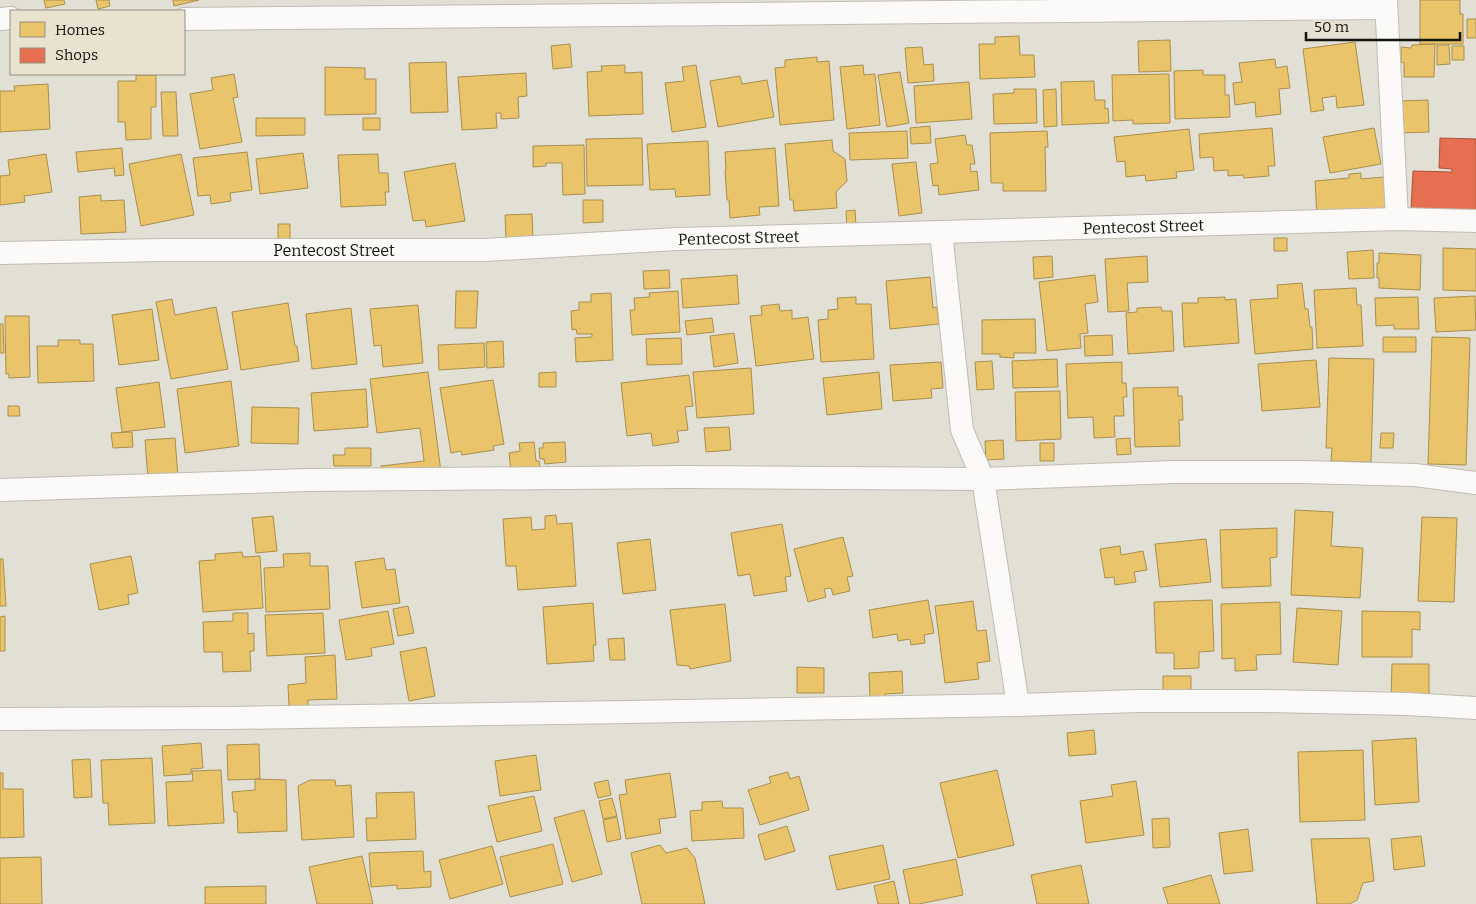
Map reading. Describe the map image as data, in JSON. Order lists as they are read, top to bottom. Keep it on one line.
{"streets":{"street":["Pentecost Street"]},"legend":["Homes","Shops"],"scale_bar":"50 m"}
